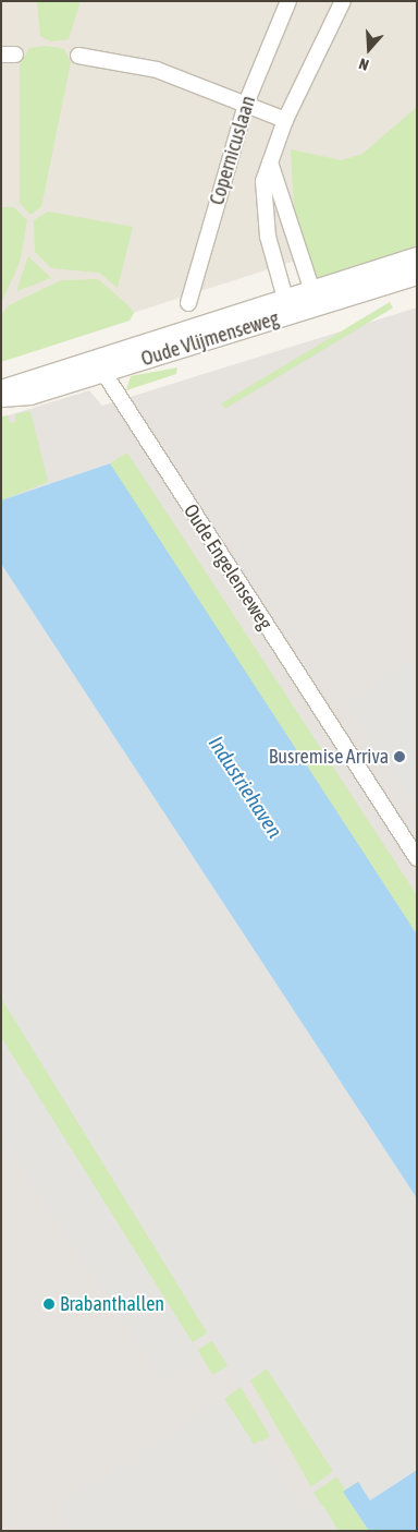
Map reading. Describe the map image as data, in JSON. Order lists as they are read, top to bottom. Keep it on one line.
{"streets":{"street":["Copernicuslaan","Oude Vlijmenseweg","Oude Engelenseweg"]},"crossings":[["Copernicuslaan","Oude Vlijmenseweg"],["Oude Vlijmenseweg","Oude Engelenseweg"]],"water":["Industriehaven"],"places":["Busremise Arriva","Brabanthallen"],"north":"bottom"}
